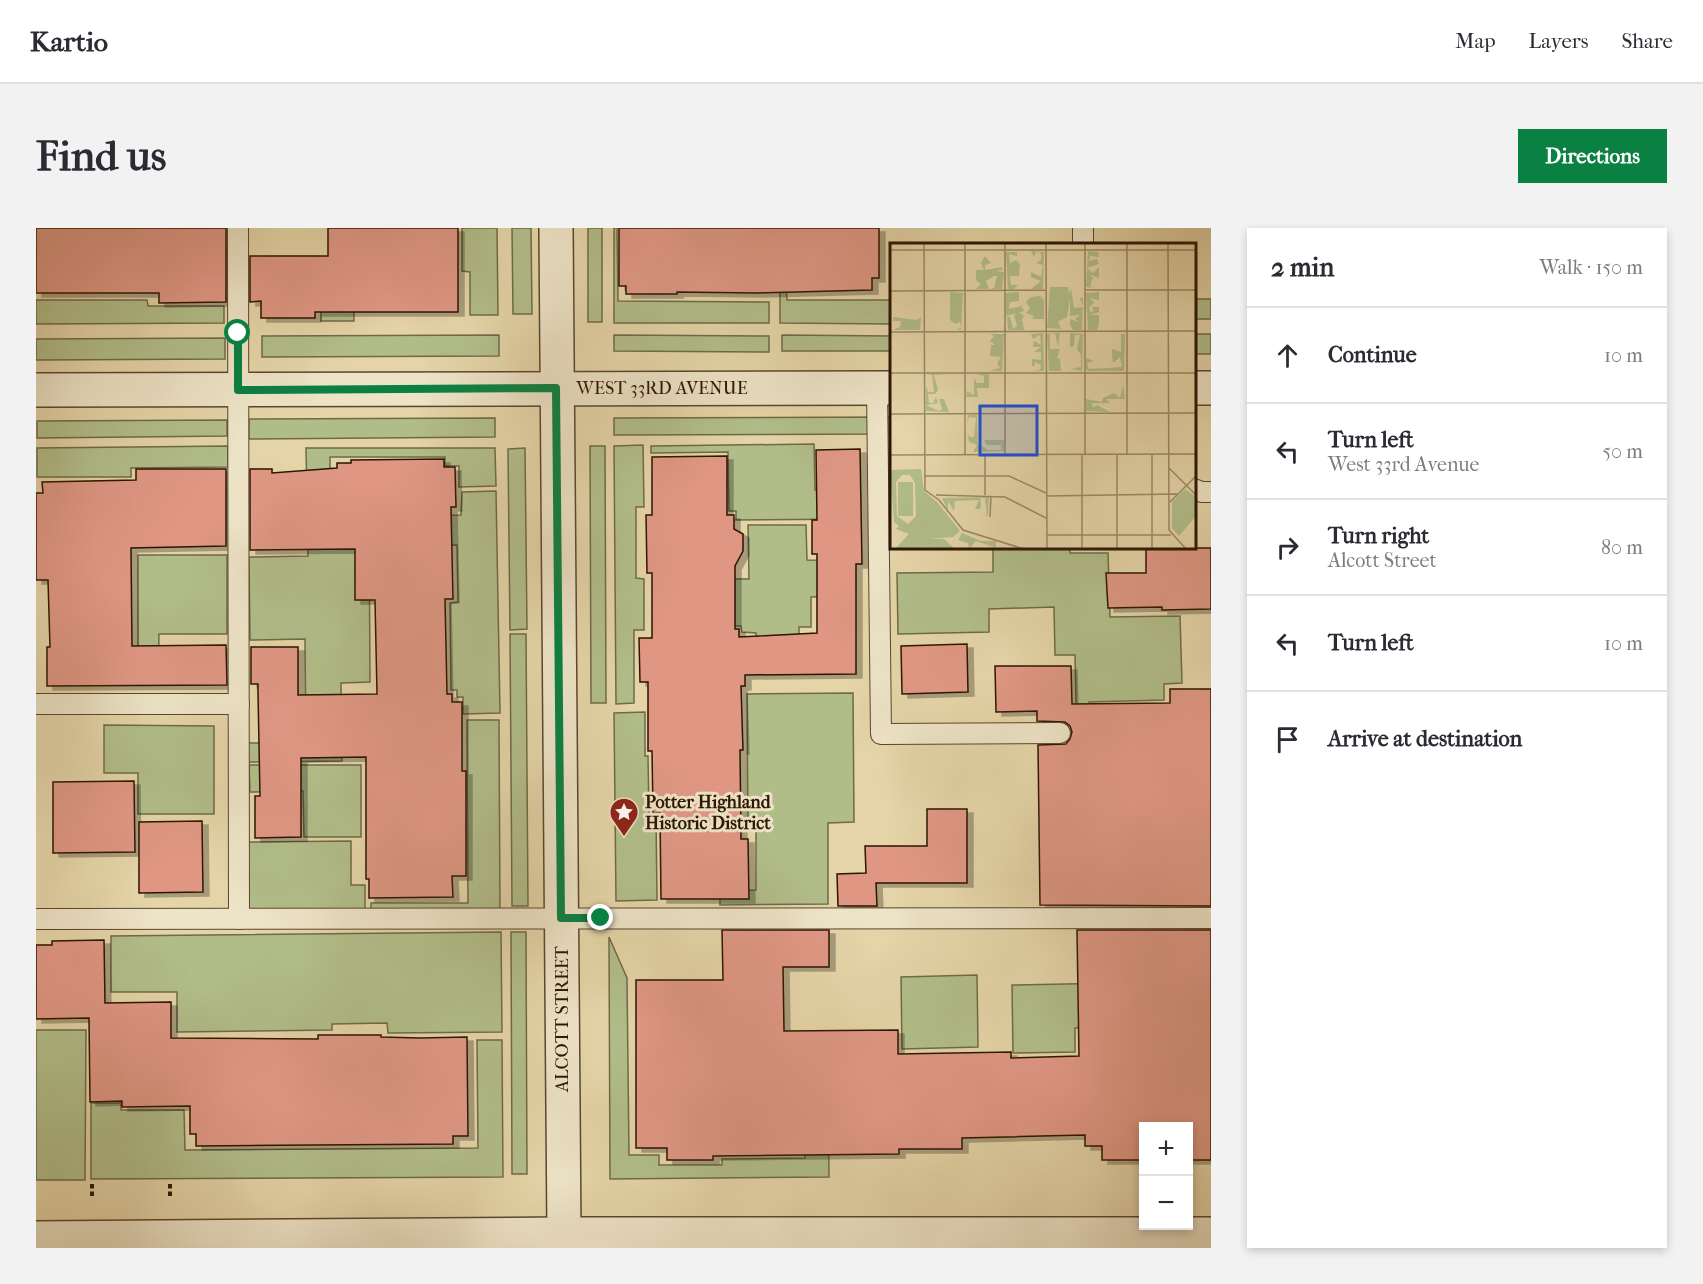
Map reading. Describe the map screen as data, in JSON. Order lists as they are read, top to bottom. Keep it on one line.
{"streets":{"street":["WEST 33RD AVENUE","ALCOTT STREET"]},"crossings":[["WEST 33RD AVENUE","ALCOTT STREET"]],"places":{"place":["Potter Highland Historic District"]},"page":{"header":"Kartio","nav":["Map","Layers","Share"],"buttons":"Directions","title":"Find us","heading":["2 min","Walk · 150 m"],"list":[["Continue","10 m"],["Turn left","West 33rd Avenue","50 m"],["Turn right","Alcott Street","80 m"],["Turn left","10 m"],"Arrive at destination"],"map_buttons":["+","−"]}}
